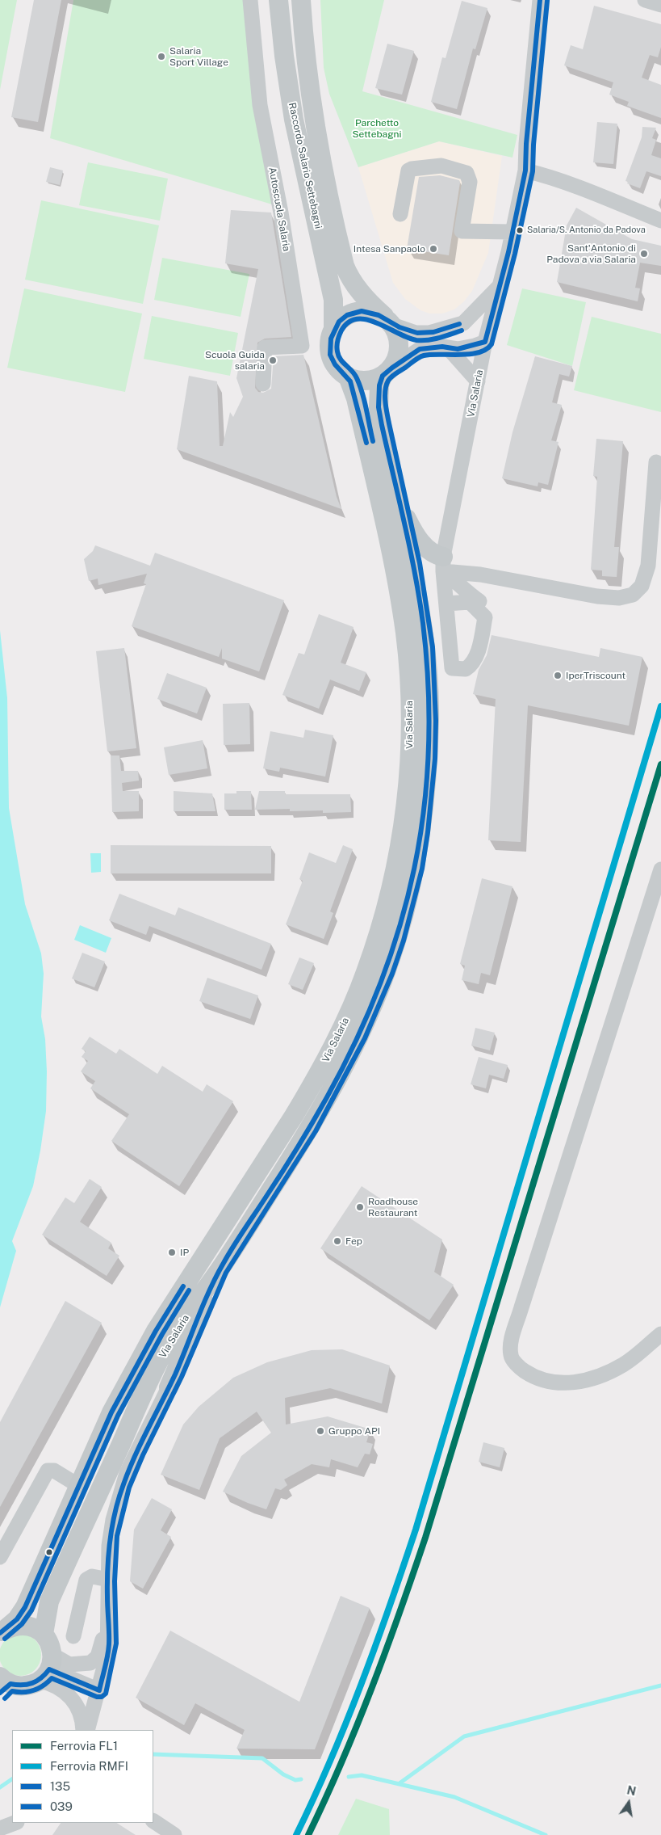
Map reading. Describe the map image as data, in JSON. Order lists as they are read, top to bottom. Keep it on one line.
{"streets":{"main road":["Raccordo Salario Settebagni","Via Salaria"],"street":["Autoscuola Salaria"]},"crossings":[["Raccordo Salario Settebagni","Via Salaria"]],"parks":["Parchetto Settebagni"],"places":["Salaria Sport Village","Salaria/S. Antonio da Padova","Intesa Sanpaolo","Sant'Antonio di Padova a via Salaria","Scuola Guida salaria","IperTriscount","Roadhouse Restaurant","Fep","IP","Gruppo API"],"lines":["transit line 135","transit line 039","rail line RMFI","rail line FL1"],"legend":["Ferrovia FL1","Ferrovia RMFI","135","039"],"north":"top"}
